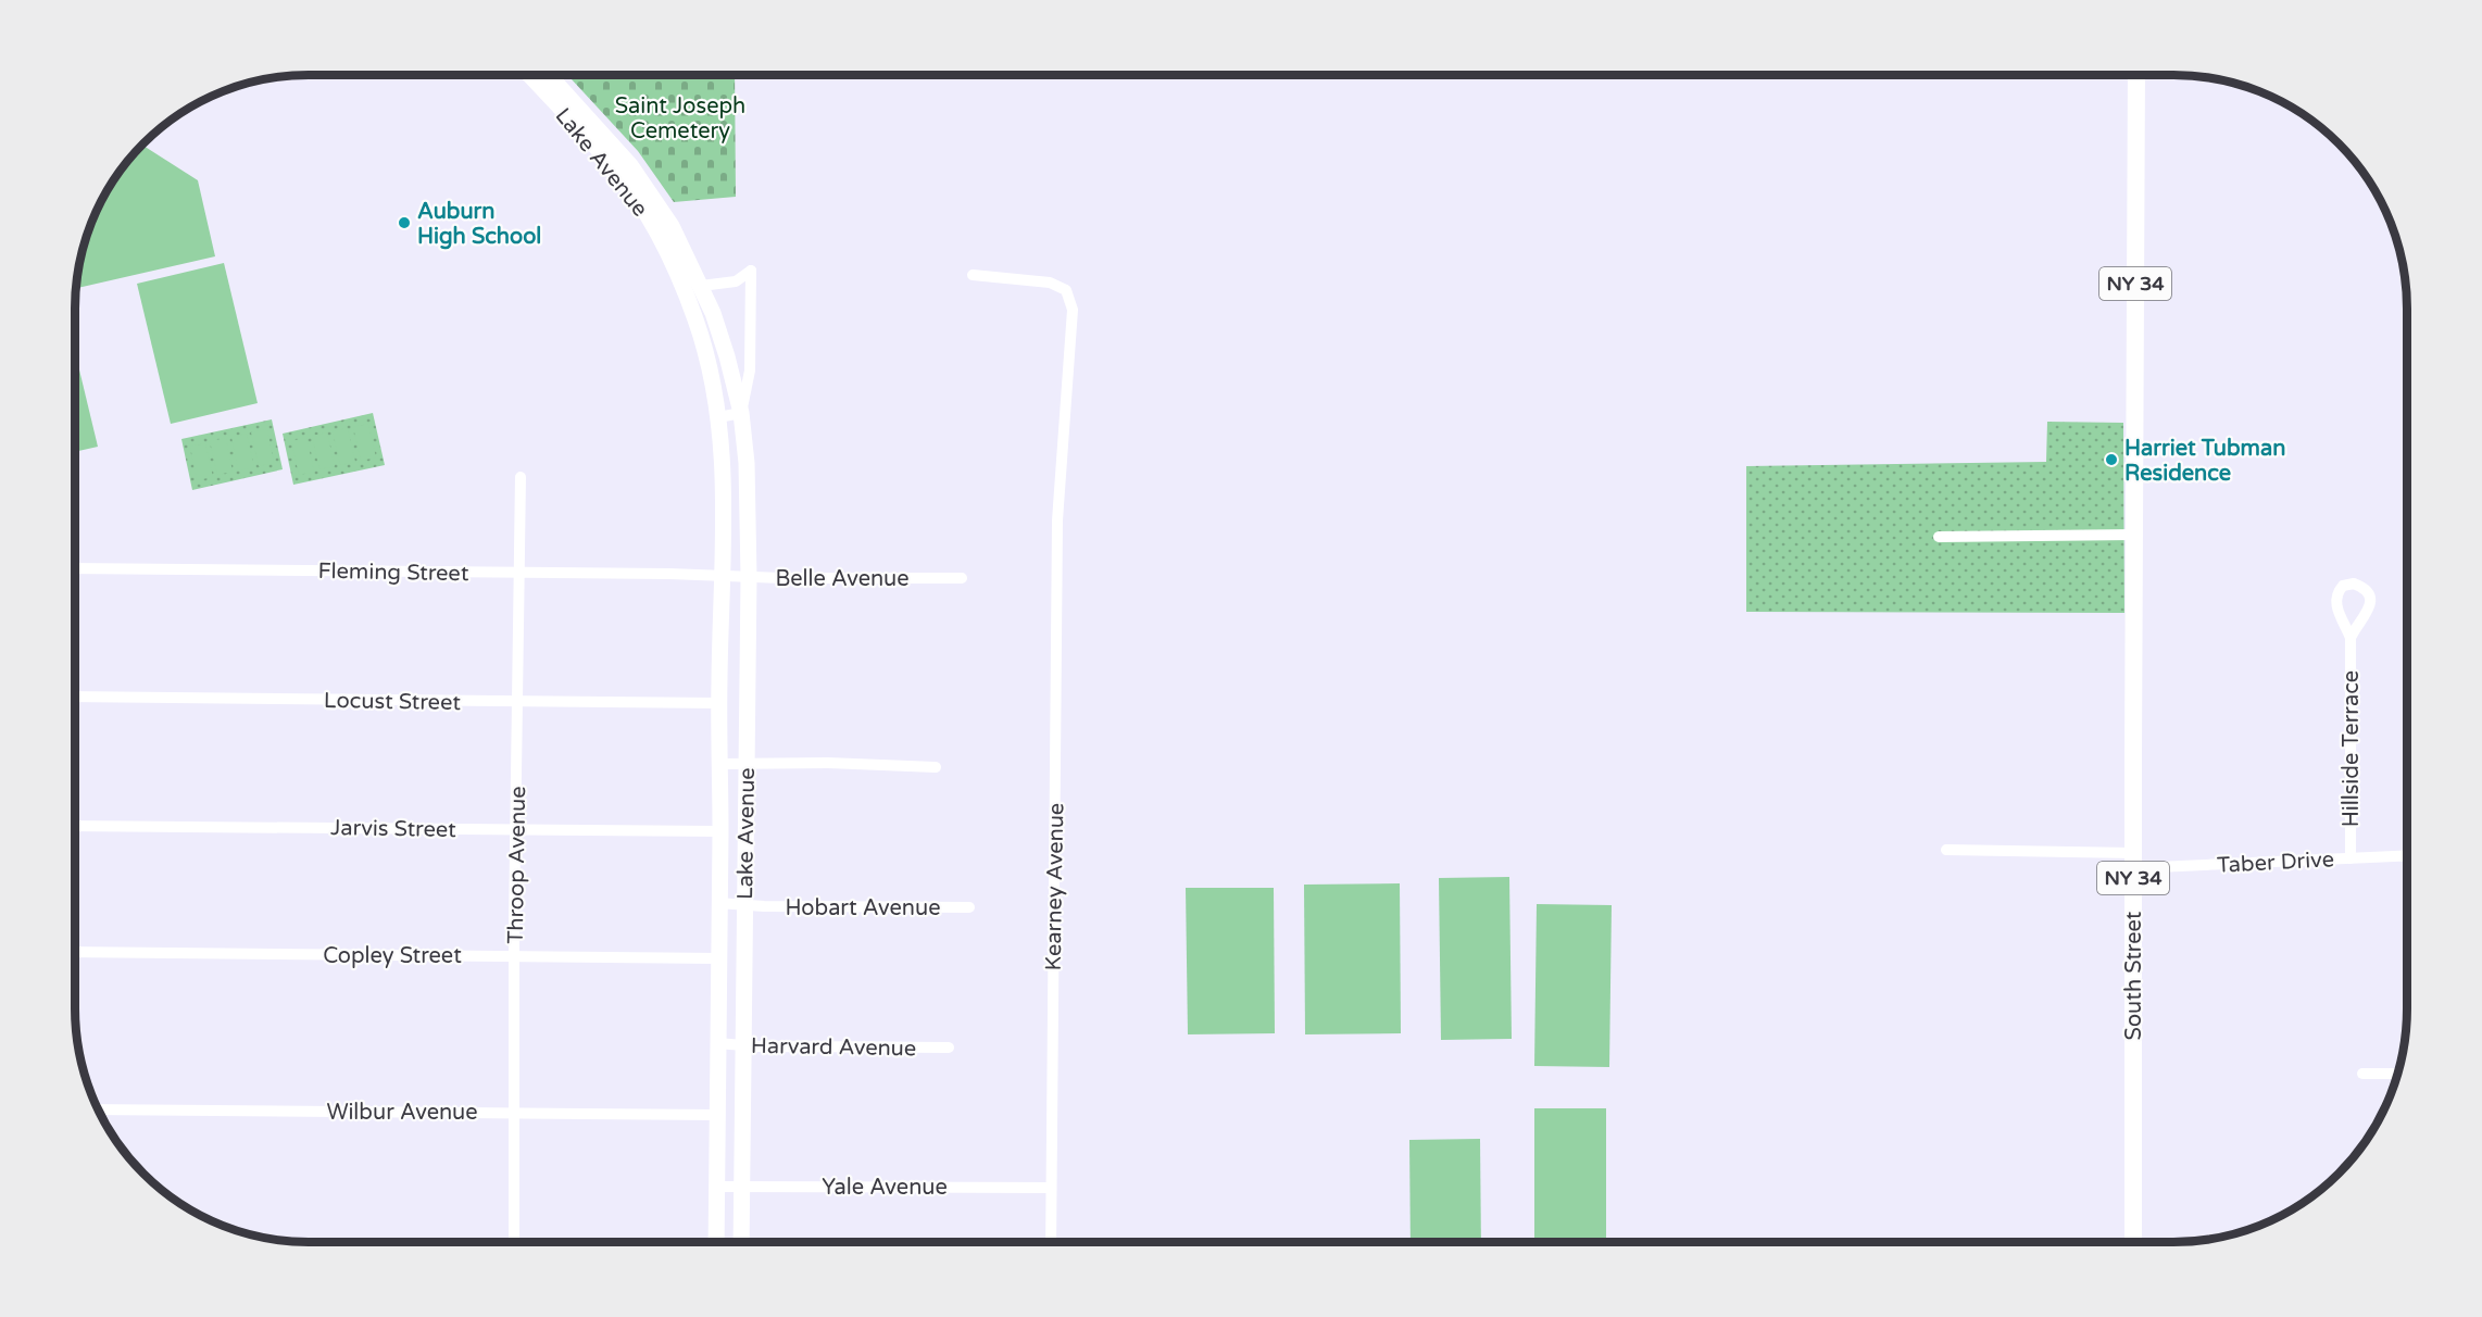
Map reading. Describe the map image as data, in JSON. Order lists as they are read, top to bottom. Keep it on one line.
{"streets":{"main road":["Lake Avenue","NY 34","South Street"],"street":["Fleming Street","Belle Avenue","Locust Street","Hillside Terrace","Jarvis Street","Taber Drive","Throop Avenue","Kearney Avenue","Hobart Avenue","Copley Street","Harvard Avenue","Wilbur Avenue","Yale Avenue"]},"crossings":[["Lake Avenue","Fleming Street"],["Lake Avenue","Belle Avenue"],["Lake Avenue","Locust Street"],["Lake Avenue","Jarvis Street"],["Lake Avenue","Hobart Avenue"],["Lake Avenue","Copley Street"],["Lake Avenue","Harvard Avenue"],["Lake Avenue","Wilbur Avenue"],["Lake Avenue","Yale Avenue"],["Fleming Street","Belle Avenue"],["Fleming Street","Throop Avenue"],["Locust Street","Throop Avenue"],["Hillside Terrace","Taber Drive"],["Jarvis Street","Throop Avenue"],["Taber Drive","South Street"],["Throop Avenue","Copley Street"],["Throop Avenue","Wilbur Avenue"],["Kearney Avenue","Yale Avenue"]],"parks":["Saint Joseph Cemetery"],"places":["Auburn High School","Harriet Tubman Residence"]}
